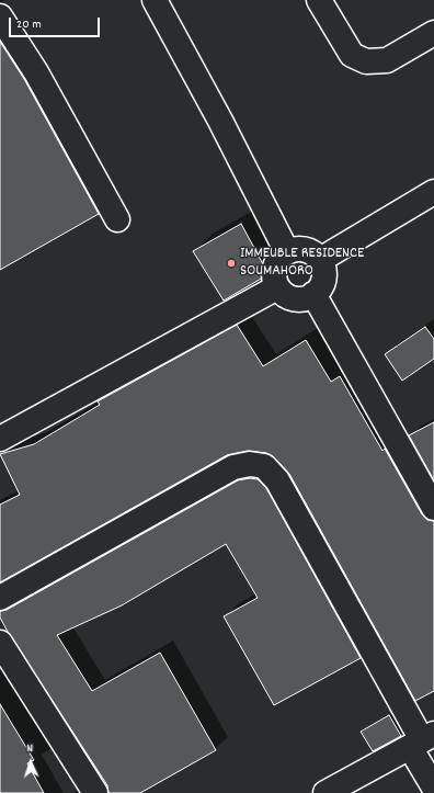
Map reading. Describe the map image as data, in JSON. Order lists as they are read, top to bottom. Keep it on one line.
{"places":["IMMEUBLE RESIDENCE SOUMAHORO"],"scale_bar":"20 m","north":"top"}
